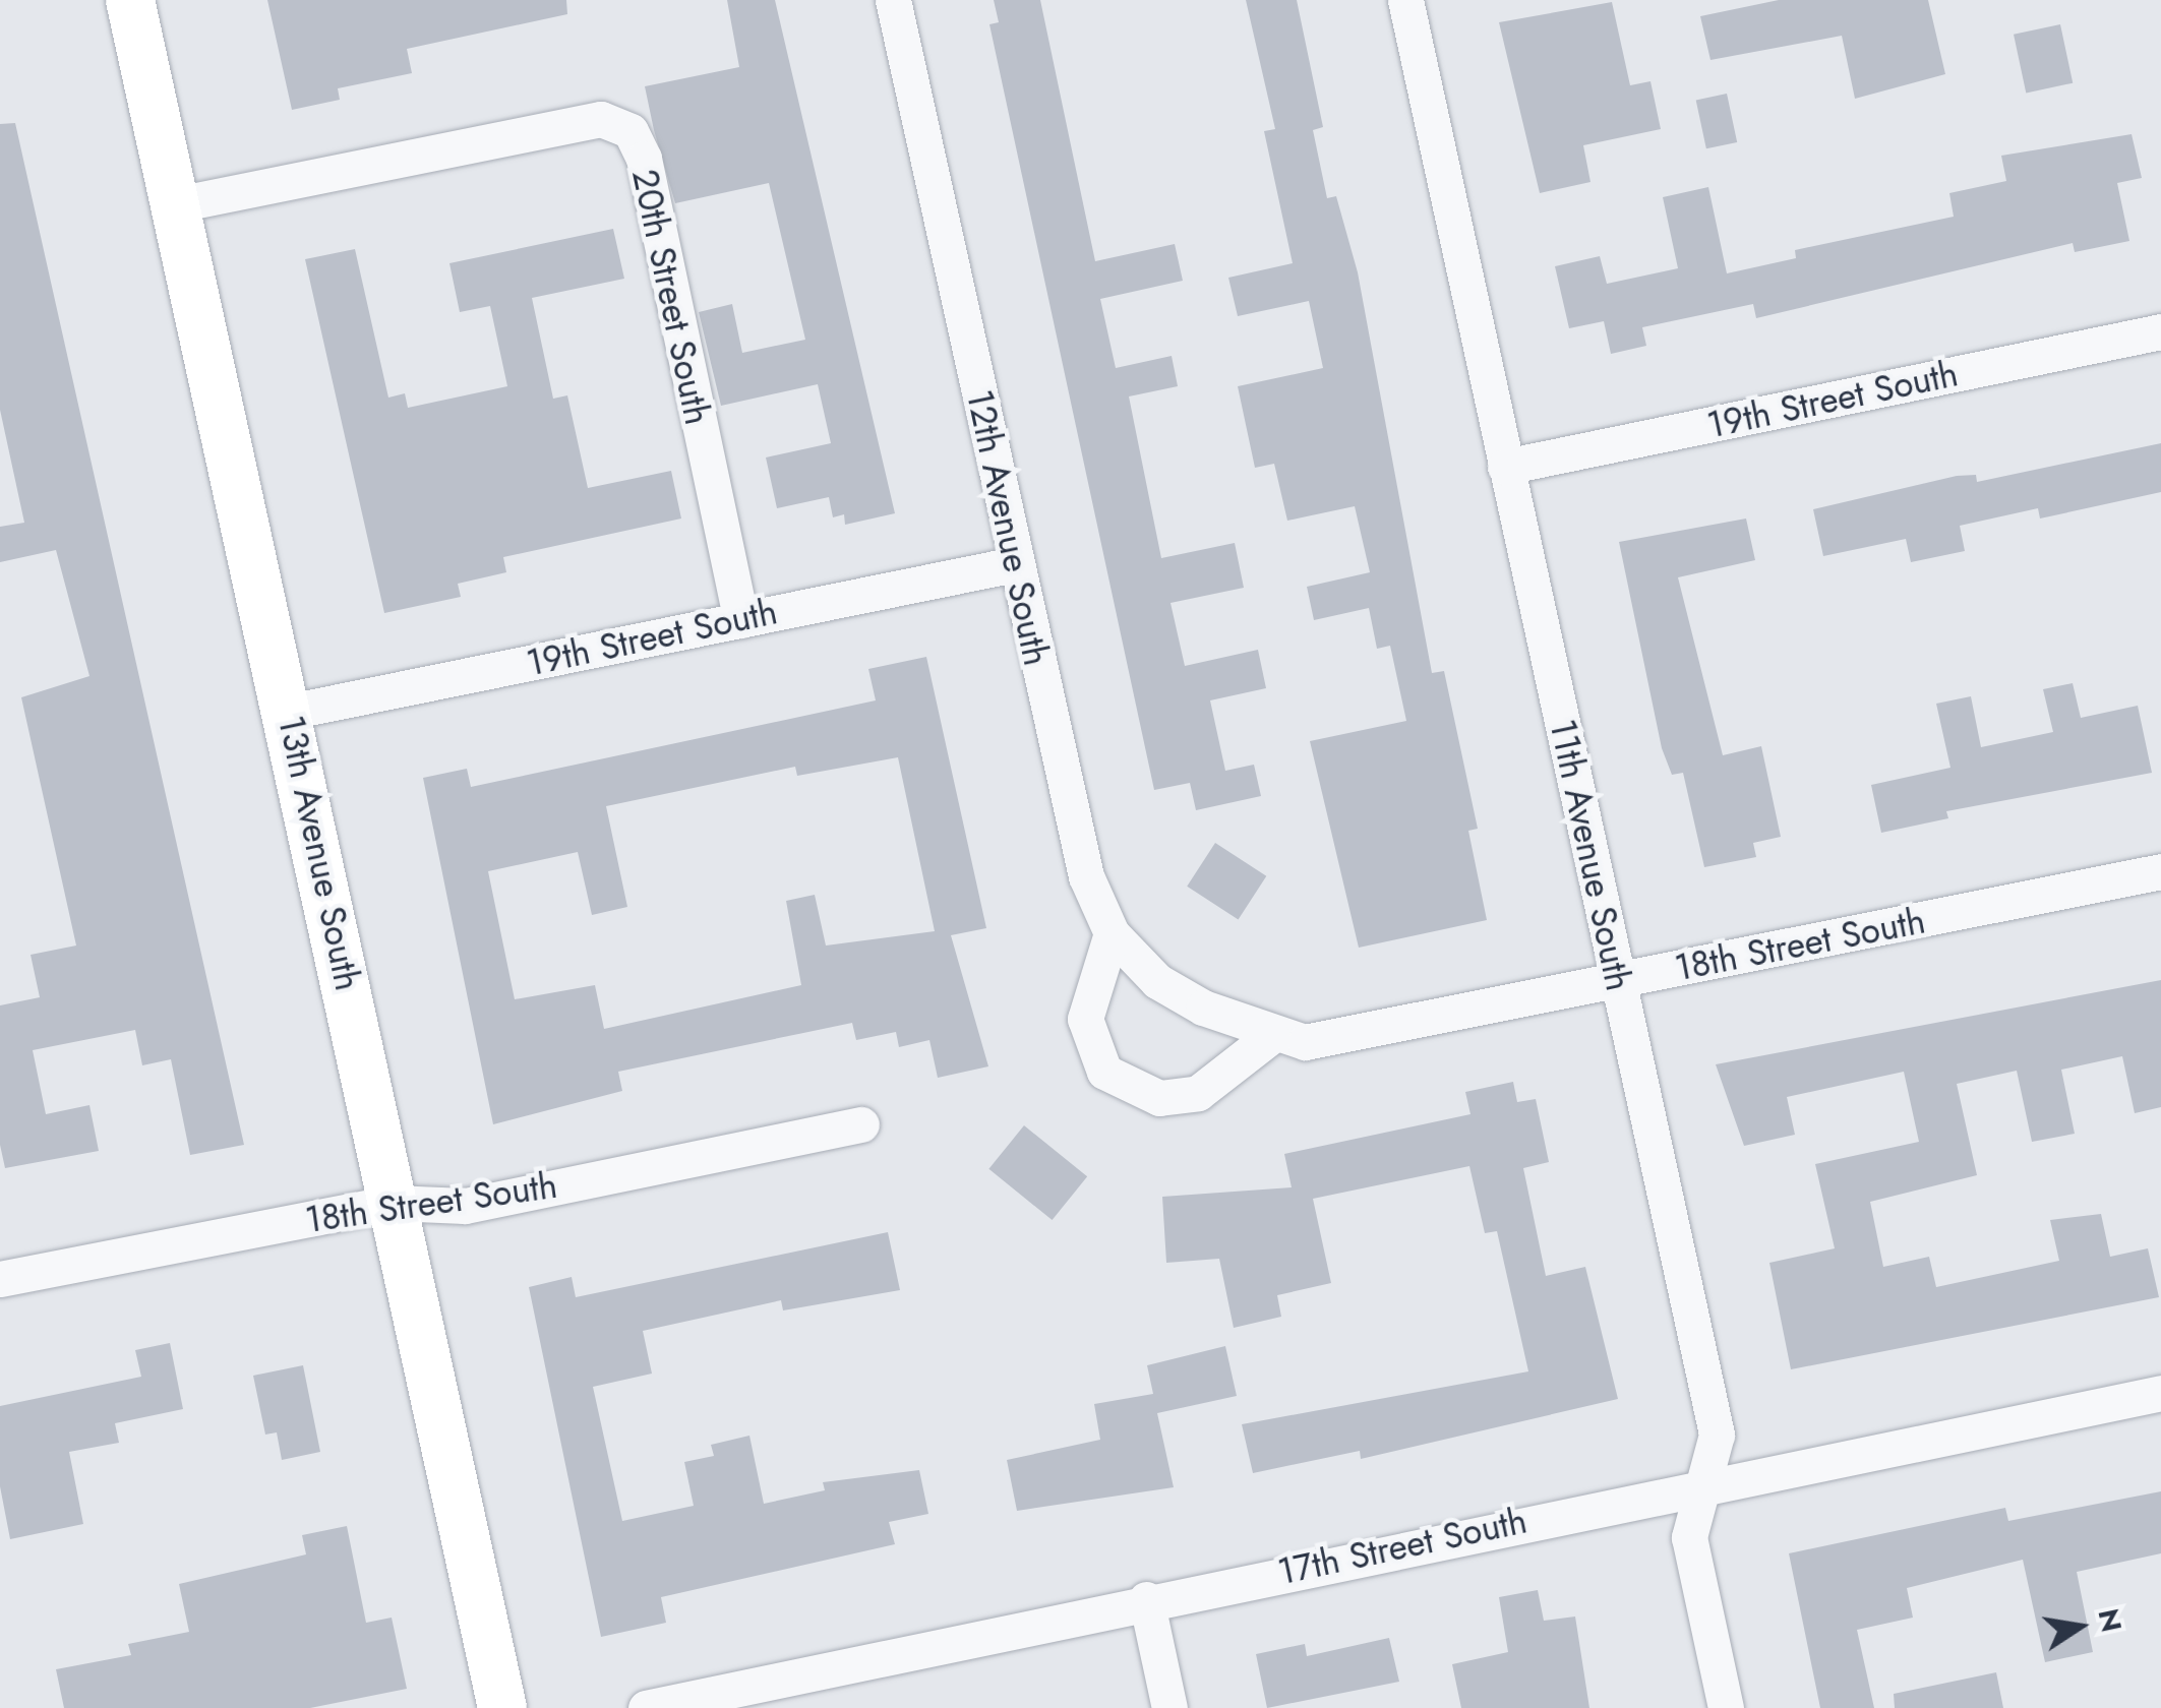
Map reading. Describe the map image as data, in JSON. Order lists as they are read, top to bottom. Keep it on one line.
{"streets":{"main road":["13th Avenue South"],"street":["20th Street South","19th Street South","12th Avenue South","11th Avenue South","18th Street South","17th Street South"]},"crossings":[["20th Street South","19th Street South"],["20th Street South","13th Avenue South"],["19th Street South","12th Avenue South"],["19th Street South","13th Avenue South"],["19th Street South","11th Avenue South"],["12th Avenue South","18th Street South"],["13th Avenue South","18th Street South"],["11th Avenue South","18th Street South"],["11th Avenue South","17th Street South"]],"north":"right"}
